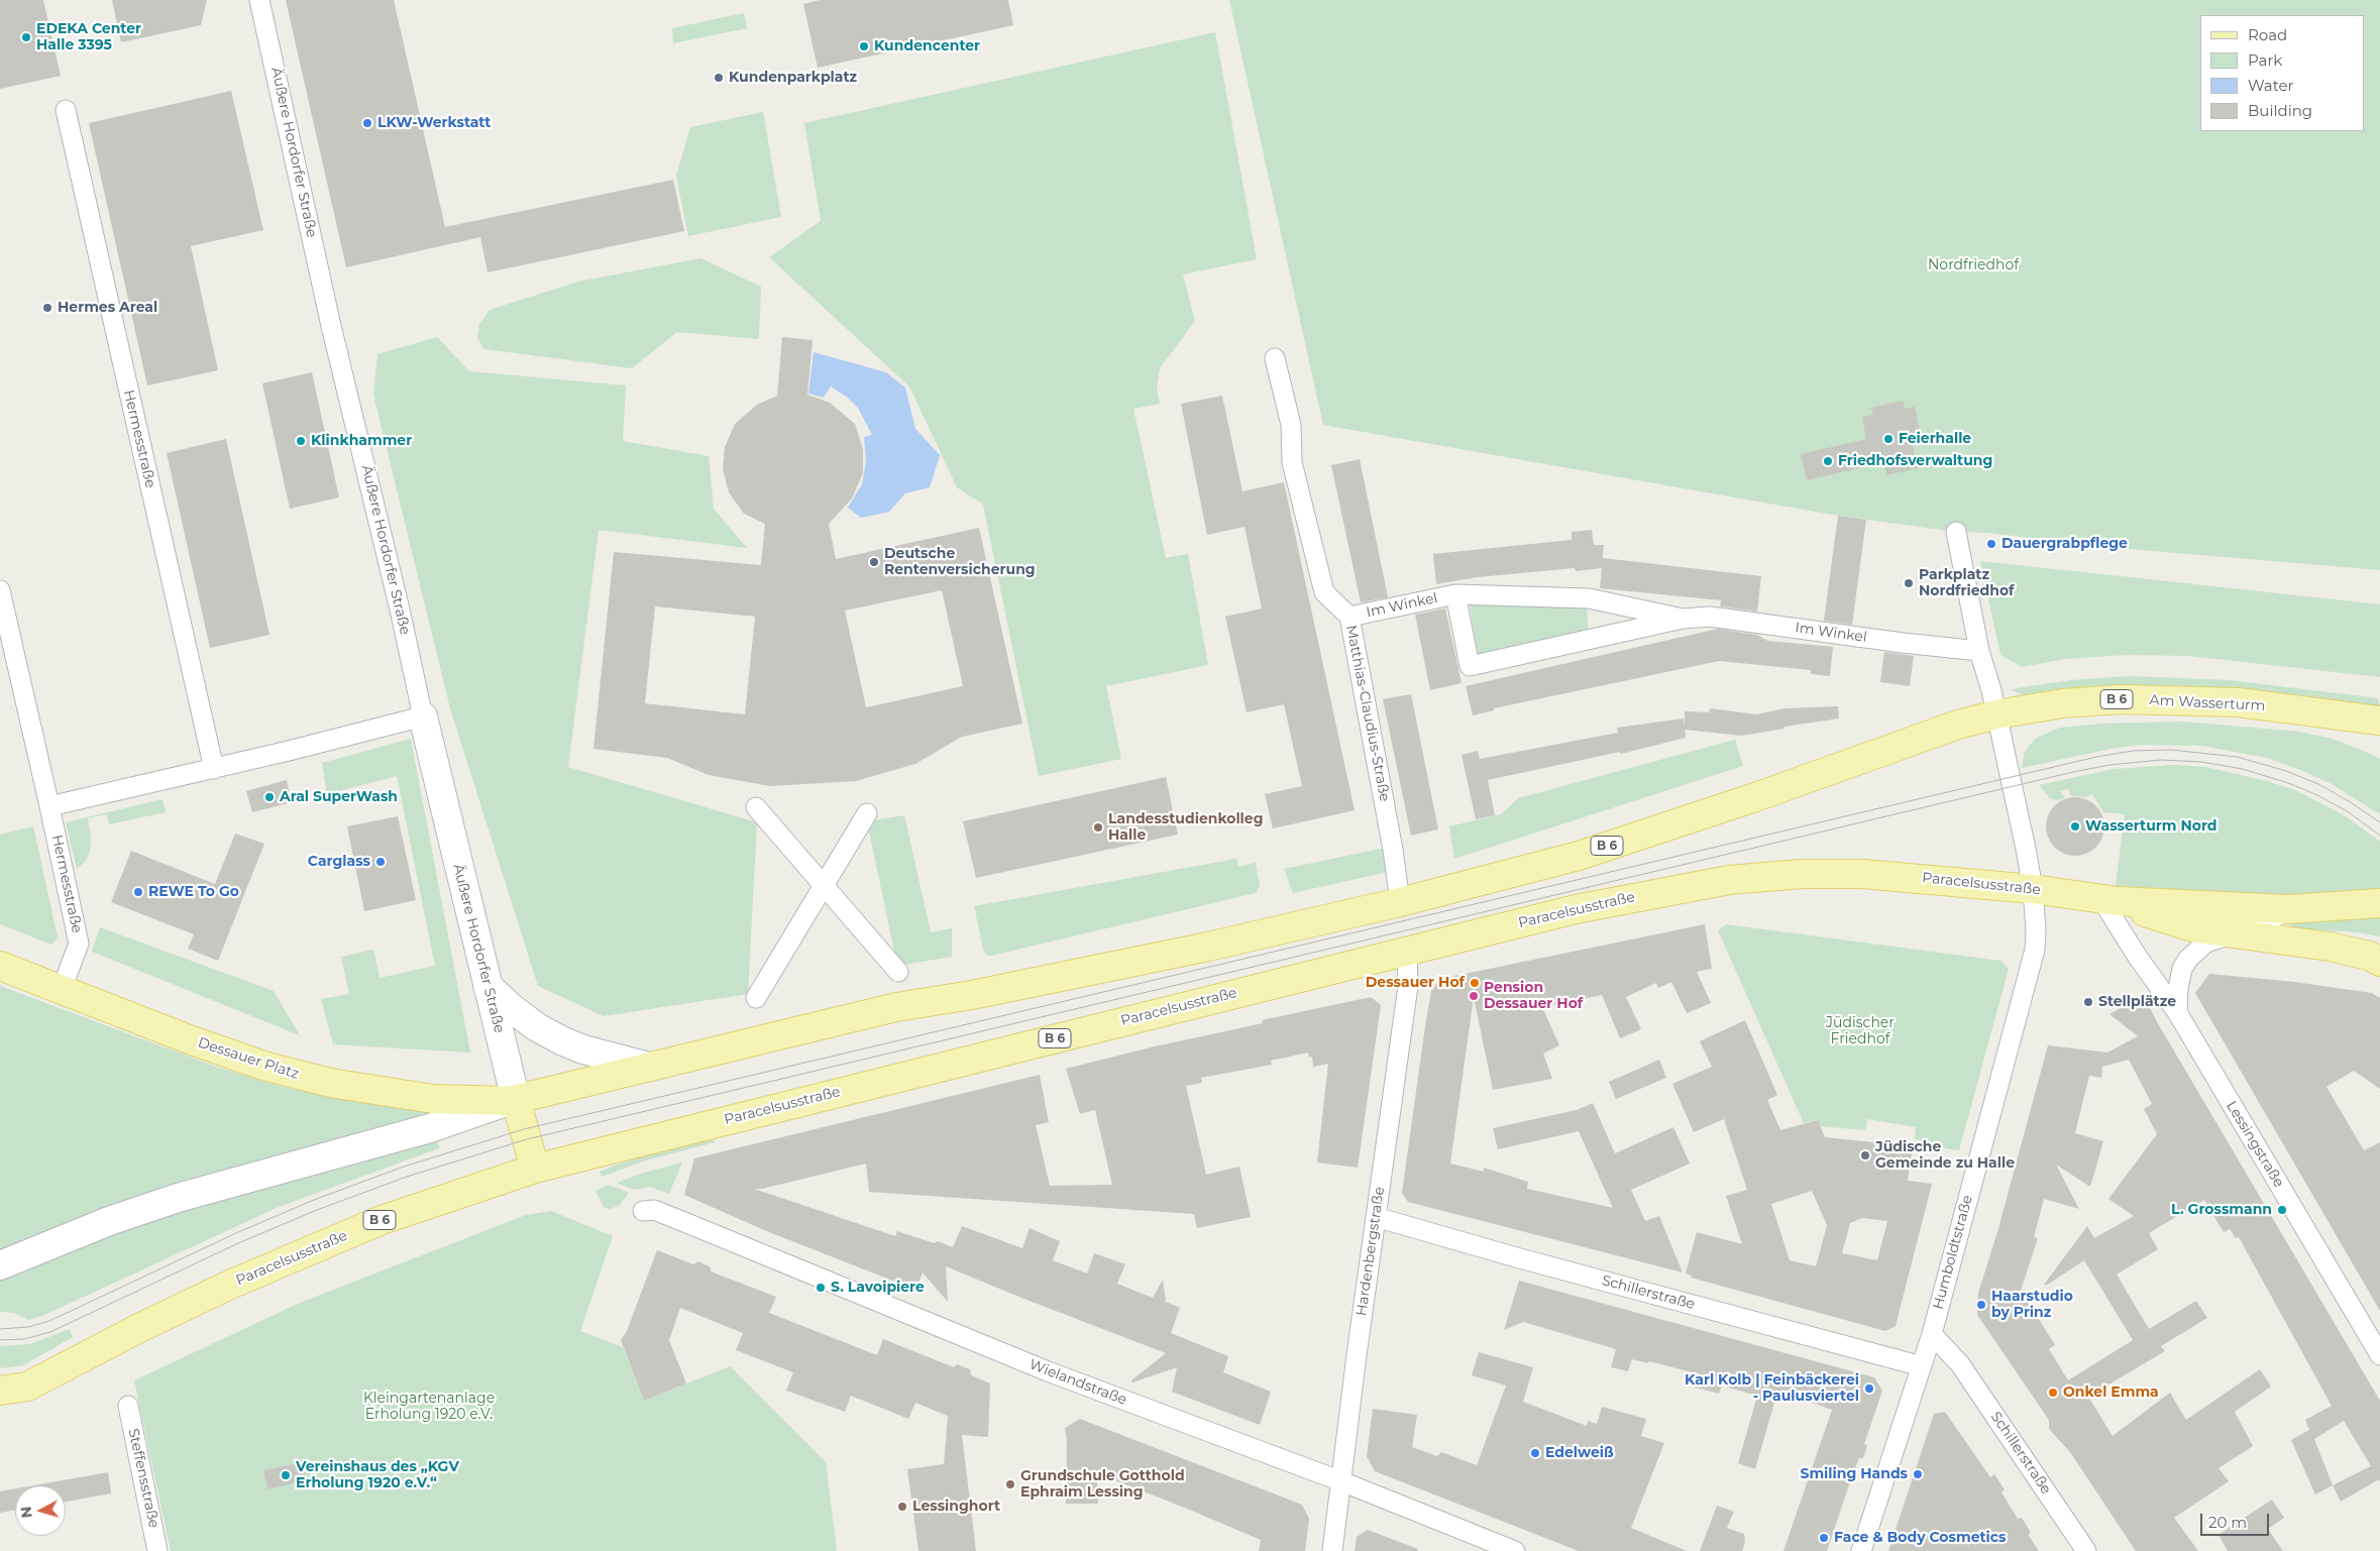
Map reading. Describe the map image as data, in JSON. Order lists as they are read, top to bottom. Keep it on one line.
{"streets":{"main road":["B 6","Am Wasserturm","Paracelsusstraße","Dessauer Platz"],"street":["Äußere Hordorfer Straße","Hermesstraße","Im Winkel","Matthias-Claudius-Straße","Lessingstraße","Hardenbergstraße","Humboldtstraße","Schillerstraße","Wielandstraße","Steffensstraße"]},"crossings":[["Äußere Hordorfer Straße","B 6"],["Äußere Hordorfer Straße","Dessauer Platz"],["Hermesstraße","Dessauer Platz"],["Im Winkel","Matthias-Claudius-Straße"],["B 6","Am Wasserturm"],["B 6","Matthias-Claudius-Straße"],["B 6","Dessauer Platz"],["Paracelsusstraße","Lessingstraße"],["Paracelsusstraße","Hardenbergstraße"],["Paracelsusstraße","Humboldtstraße"],["Hardenbergstraße","Schillerstraße"],["Hardenbergstraße","Wielandstraße"],["Humboldtstraße","Schillerstraße"]],"parks":["Nordfriedhof","Jüdischer Friedhof","Kleingartenanlage Erholung 1920 e.V."],"places":["EDEKA Center Halle 3395","Kundencenter","Kundenparkplatz","LKW-Werkstatt","Hermes Areal","Feierhalle","Klinkhammer","Friedhofsverwaltung","Dauergrabpflege","Deutsche Rentenversicherung","Parkplatz Nordfriedhof","Aral SuperWash","Wasserturm Nord","Landesstudienkolleg Halle","Carglass","REWE To Go","Dessauer Hof","Pension Dessauer Hof","Stellplätze","Jüdische Gemeinde zu Halle","L. Grossmann","S. Lavoipiere","Haarstudio by Prinz","Karl Kolb | Feinbäckerei - Paulusviertel","Onkel Emma","Edelweiß","Smiling Hands","Vereinshaus des „KGV Erholung 1920 e.V.“","Grundschule Gotthold Ephraim Lessing","Lessinghort","Face & Body Cosmetics"],"legend":["Road","Park","Water","Building"],"scale_bar":"20 m","north":"left"}
